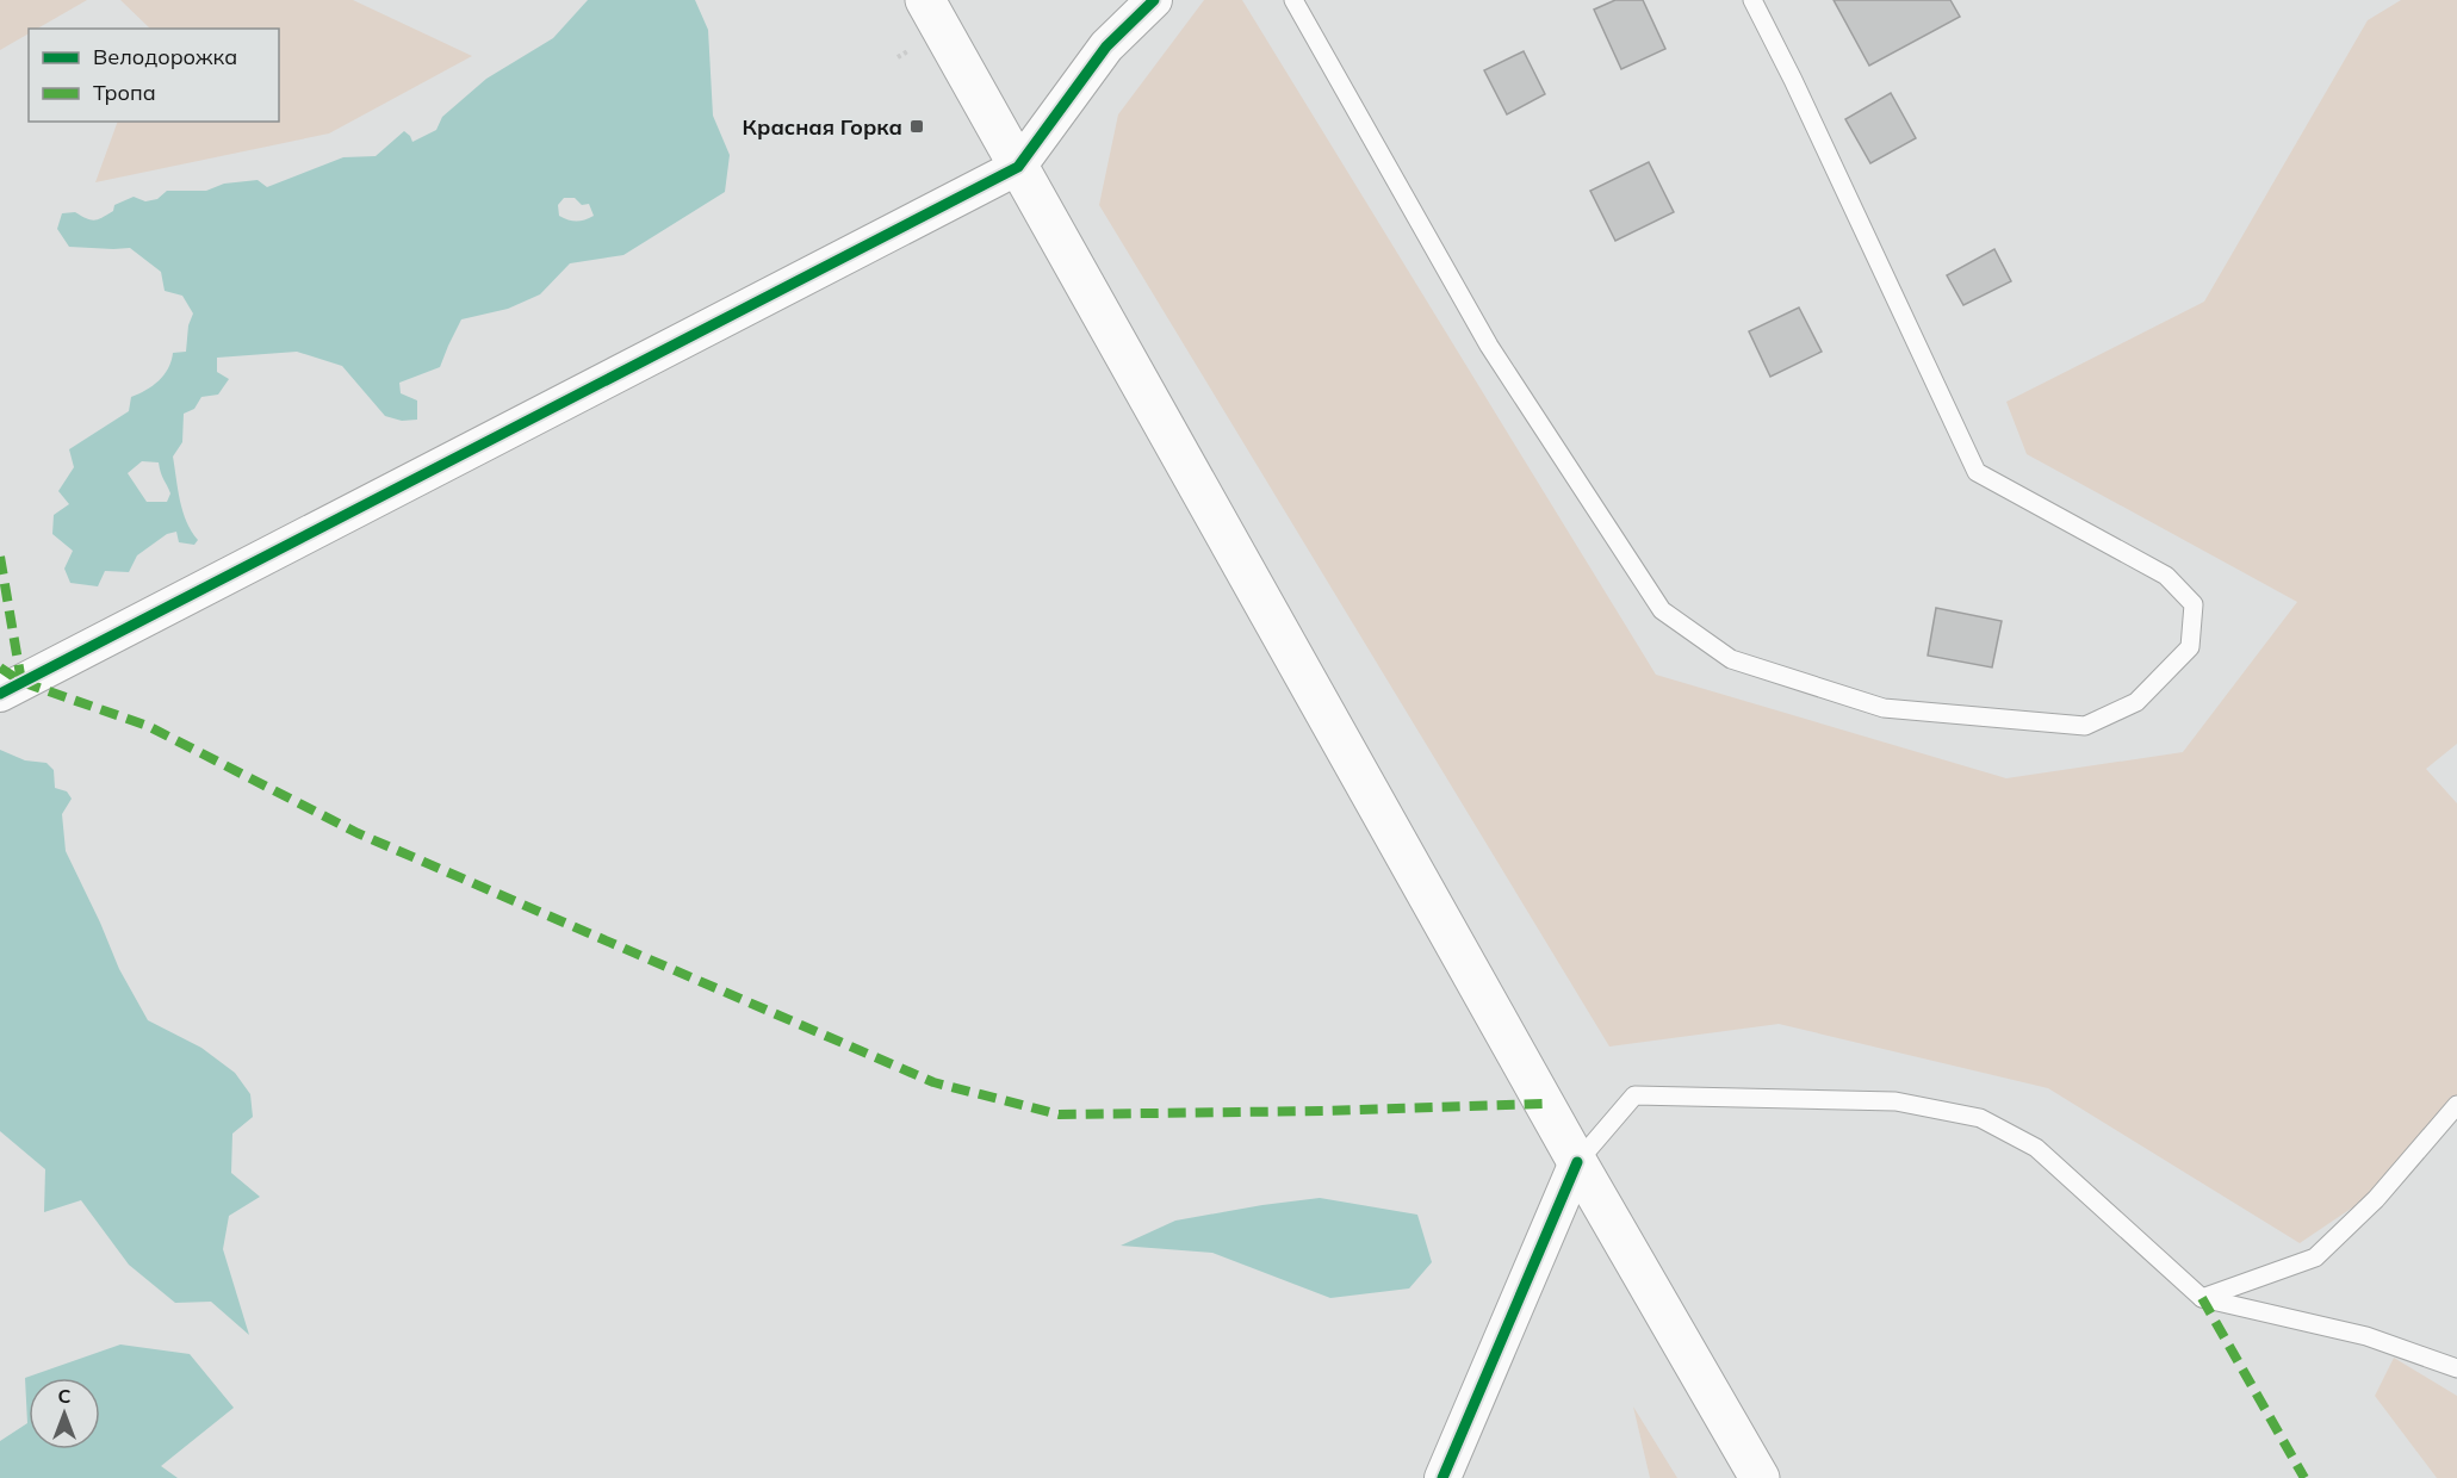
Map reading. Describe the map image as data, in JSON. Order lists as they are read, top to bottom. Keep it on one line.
{"places":{"transit":["Красная Горка"]},"legend":["Велодорожка","Тропа"],"north":"top"}
